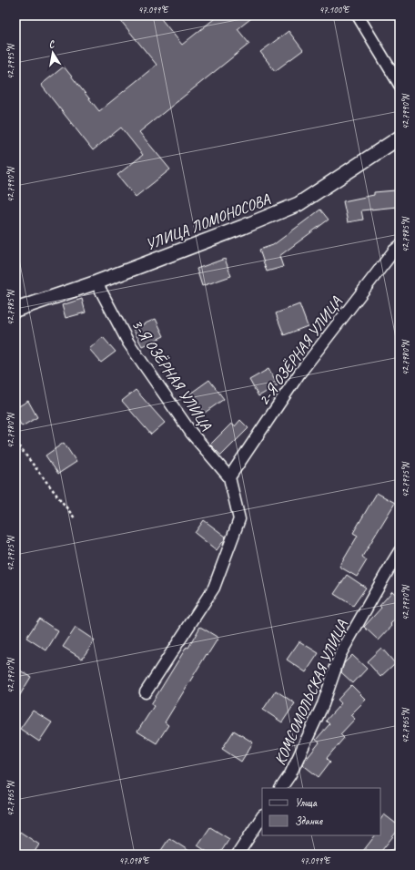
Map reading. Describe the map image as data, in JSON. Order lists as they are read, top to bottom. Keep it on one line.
{"streets":{"street":["УЛИЦА ЛОМОНОСОВА","2-Я ОЗЁРНАЯ УЛИЦА","3-Я ОЗЁРНАЯ УЛИЦА","КОМСОМОЛЬСКАЯ УЛИЦА"]},"crossings":[["УЛИЦА ЛОМОНОСОВА","3-Я ОЗЁРНАЯ УЛИЦА"],["2-Я ОЗЁРНАЯ УЛИЦА","3-Я ОЗЁРНАЯ УЛИЦА"]],"legend":["Улица","Здание"],"north":"top","coordinates":["47.099°E","47.100°E","42.7995°N","42.7990°N","42.7985°N","42.7980°N","42.7975°N","42.7970°N","42.7965°N","47.098°E"]}
